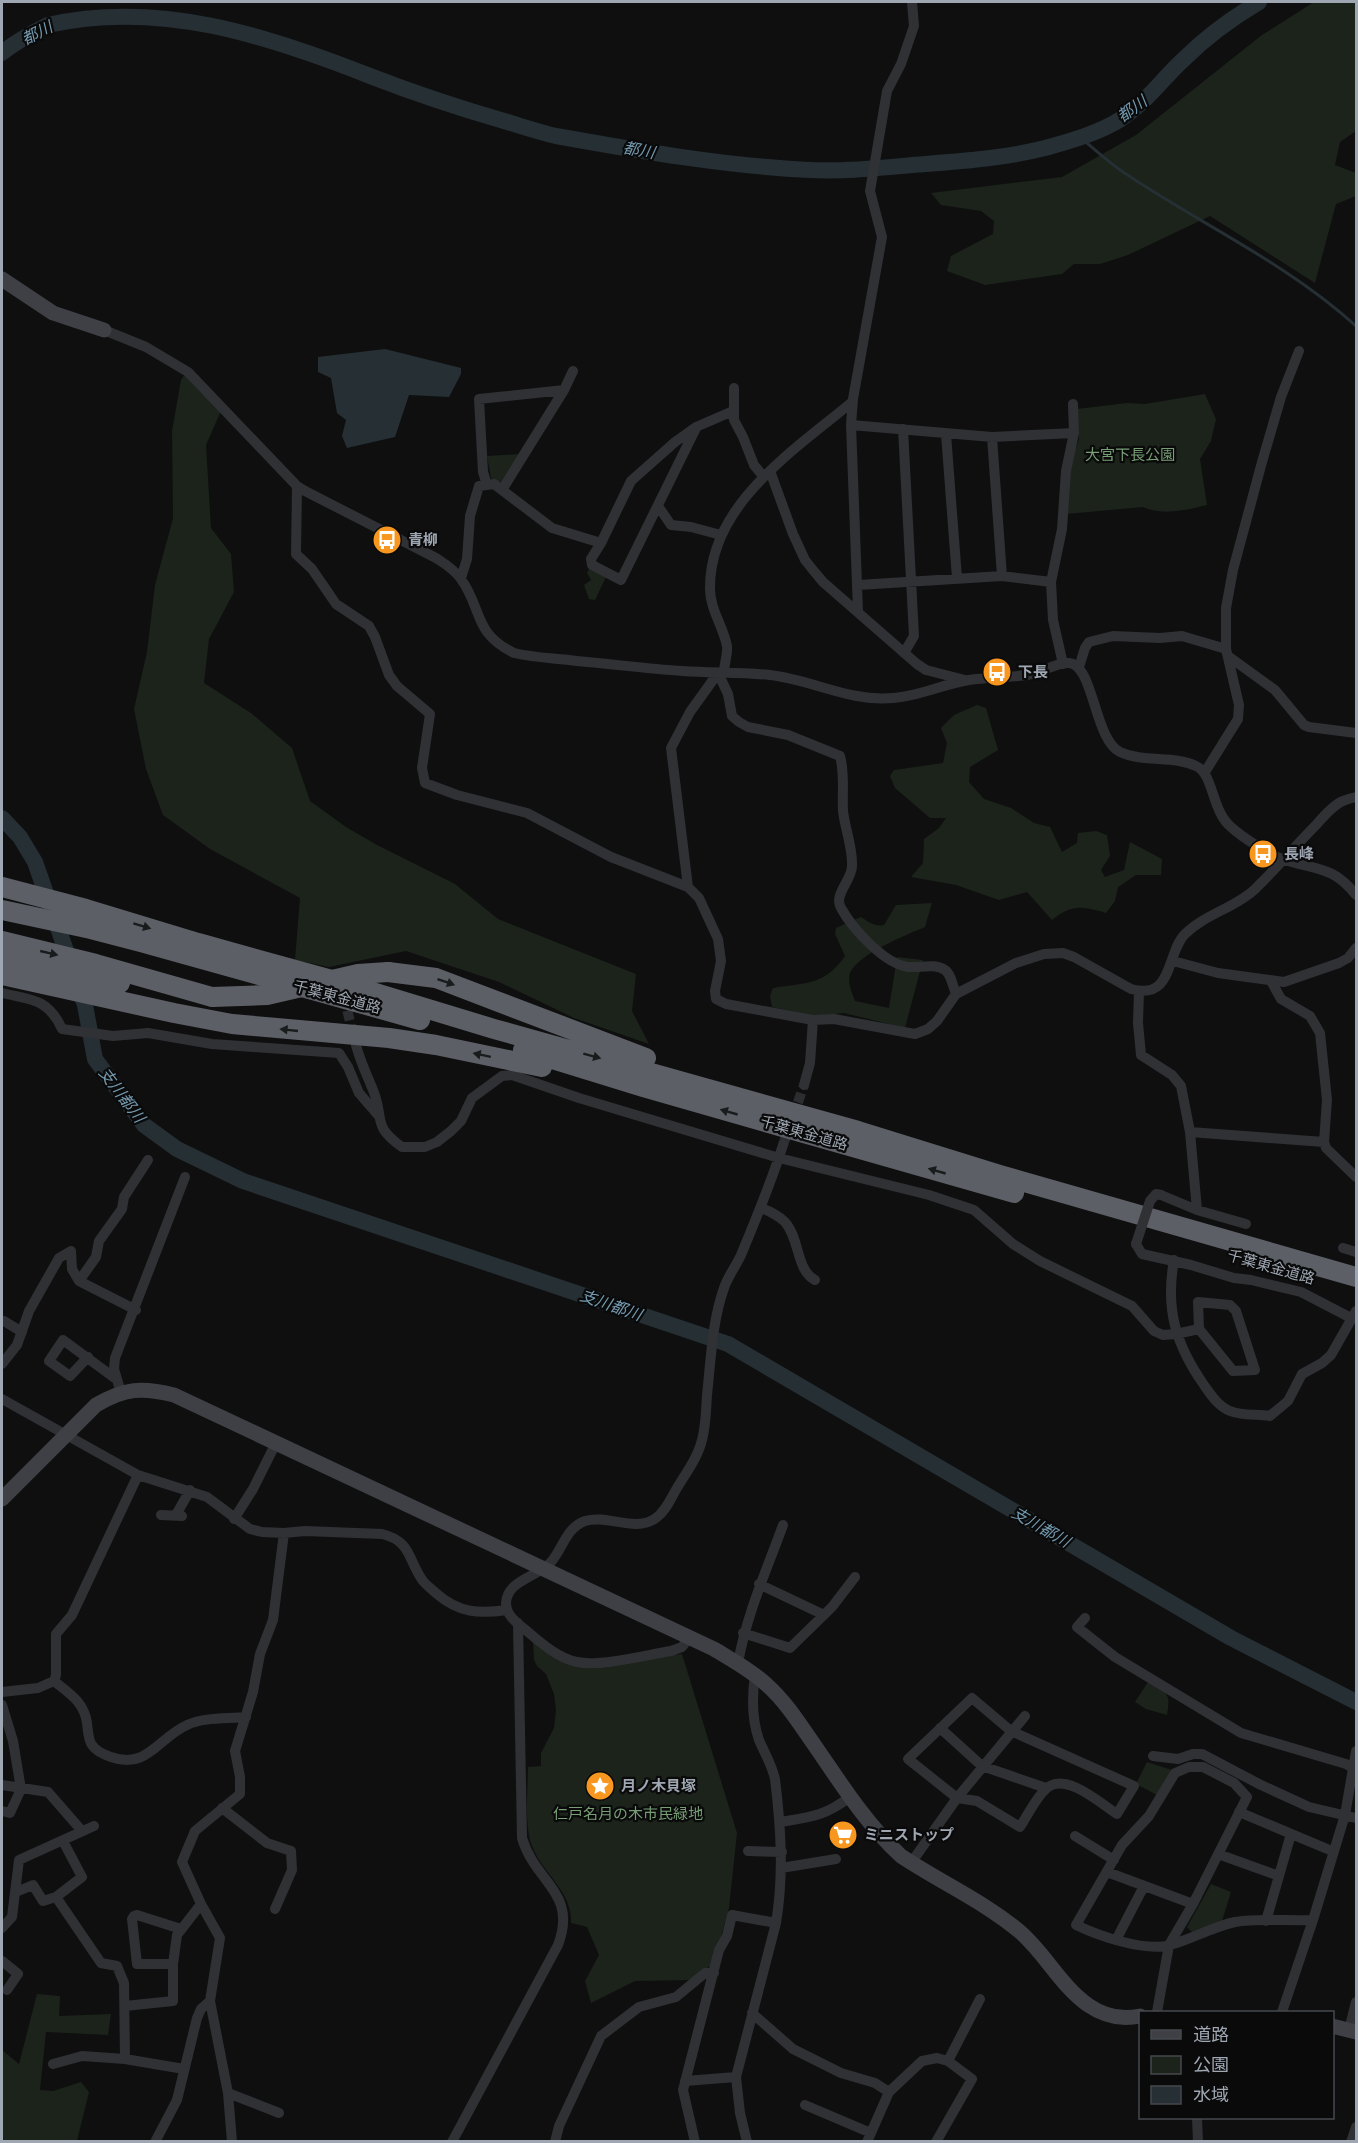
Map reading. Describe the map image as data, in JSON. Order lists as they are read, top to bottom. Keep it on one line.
{"streets":{"highway":["千葉東金道路"]},"water":["都川","支川都川"],"parks":["大宮下長公園","仁戸名月の木市民緑地"],"places":{"bus stop":["青柳","下長","長峰"],"place":["月ノ木貝塚"],"supermarket":["ミニストップ"]},"legend":["道路","公園","水域"]}
